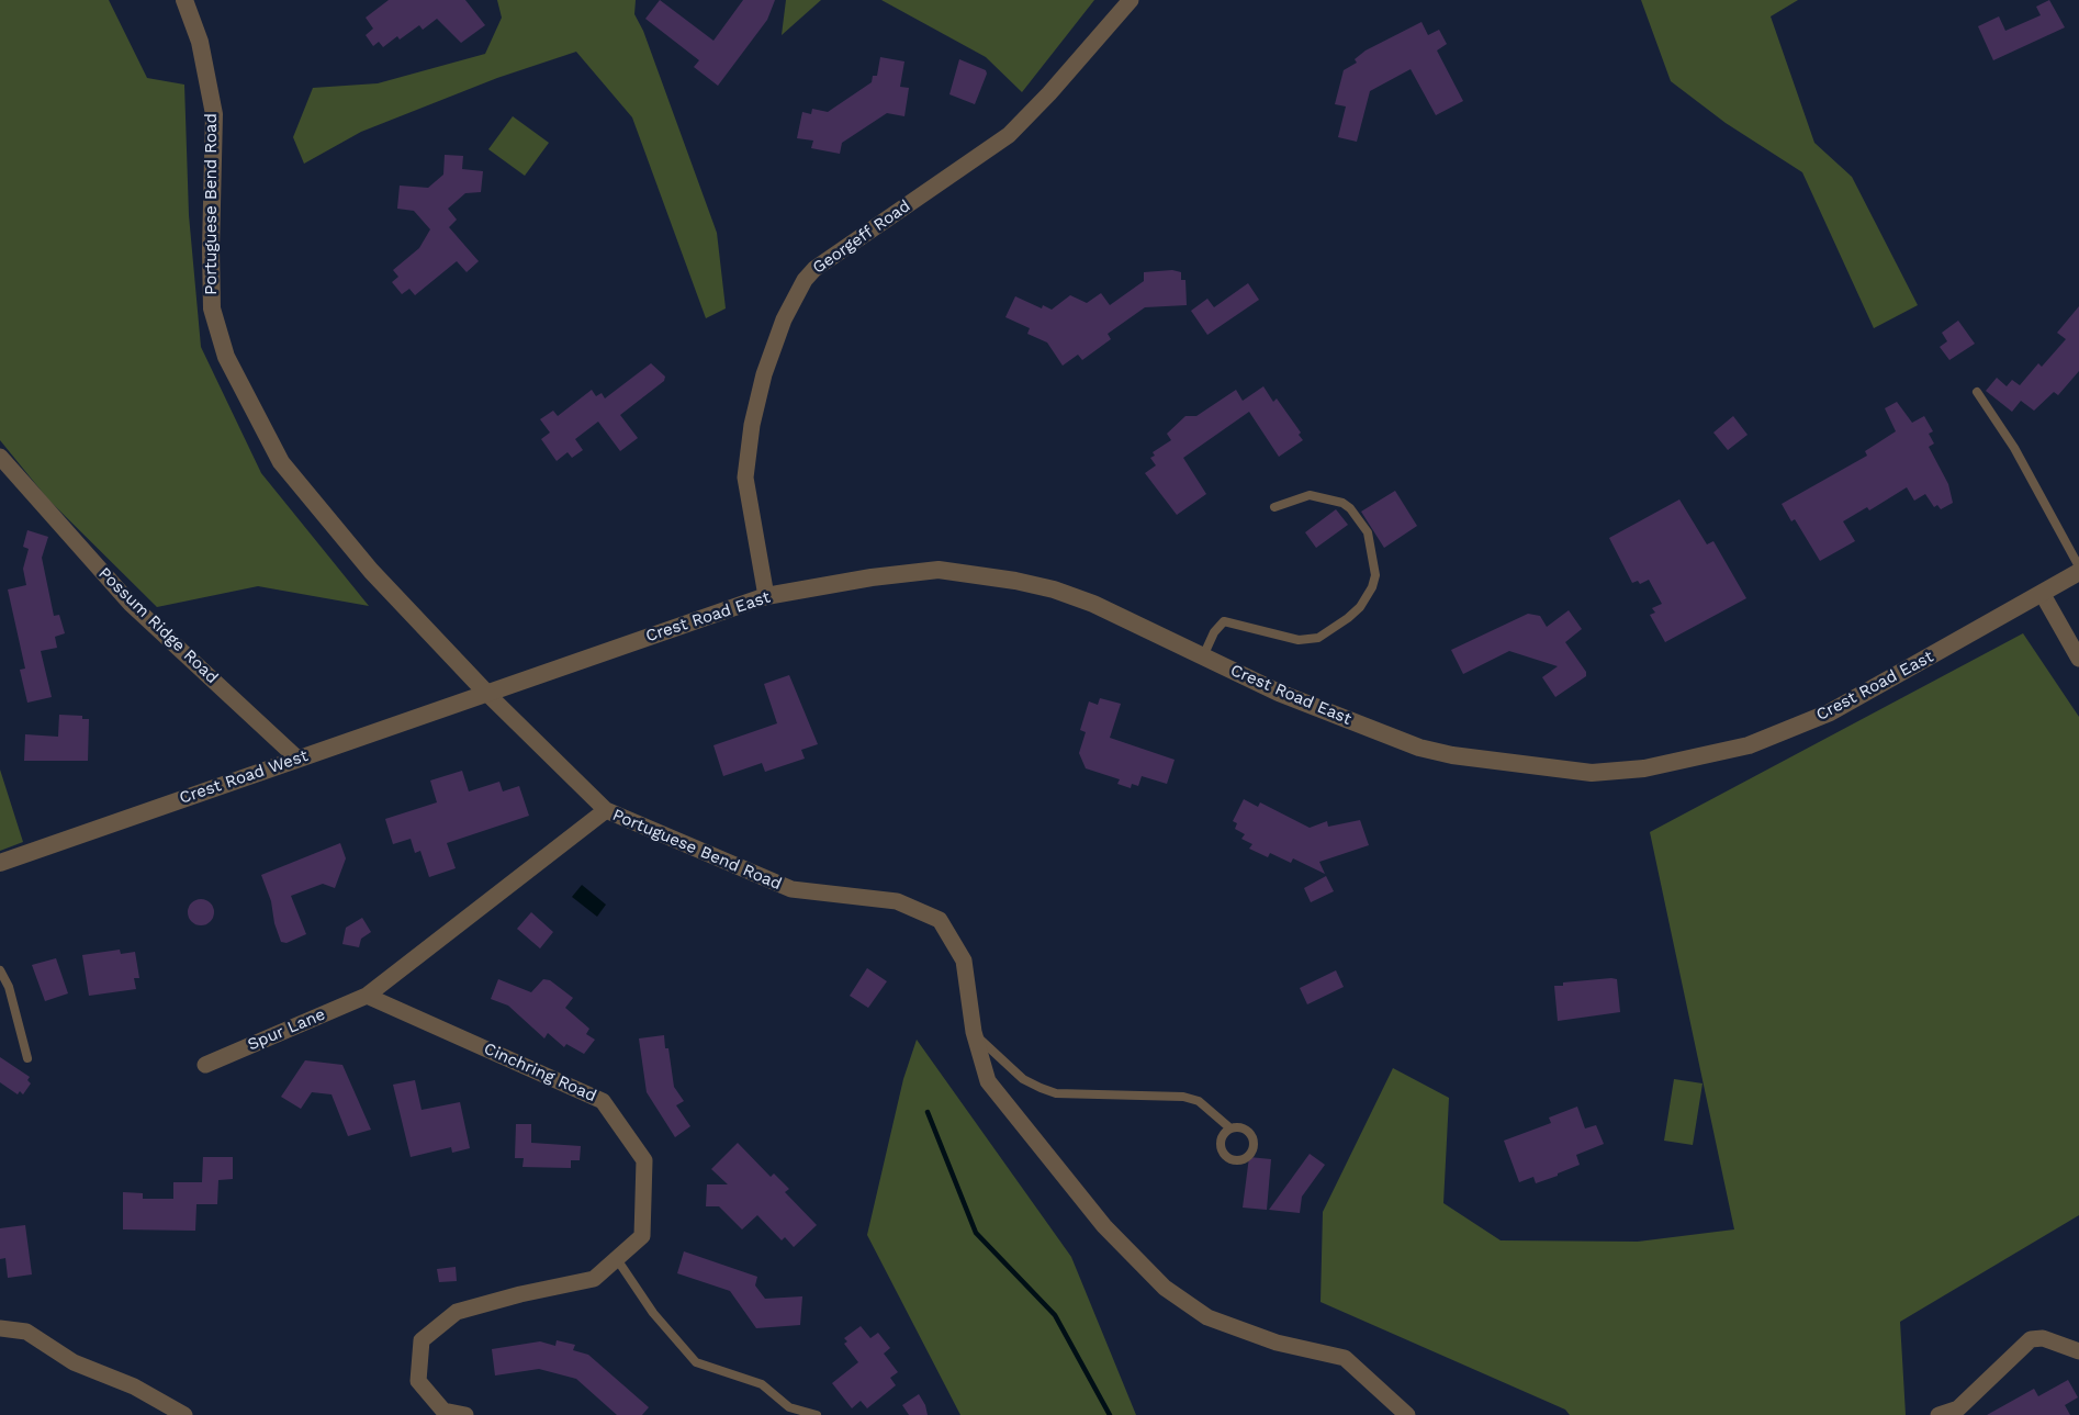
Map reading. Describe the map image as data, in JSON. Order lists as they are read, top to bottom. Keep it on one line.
{"streets":{"street":["Portuguese Bend Road","Georgeff Road","Crest Road East","Possum Ridge Road","Crest Road West","Spur Lane","Cinchring Road"]},"crossings":[["Portuguese Bend Road","Crest Road East"],["Portuguese Bend Road","Crest Road West"],["Georgeff Road","Crest Road East"],["Crest Road East","Crest Road West"],["Possum Ridge Road","Crest Road West"],["Spur Lane","Cinchring Road"]]}
